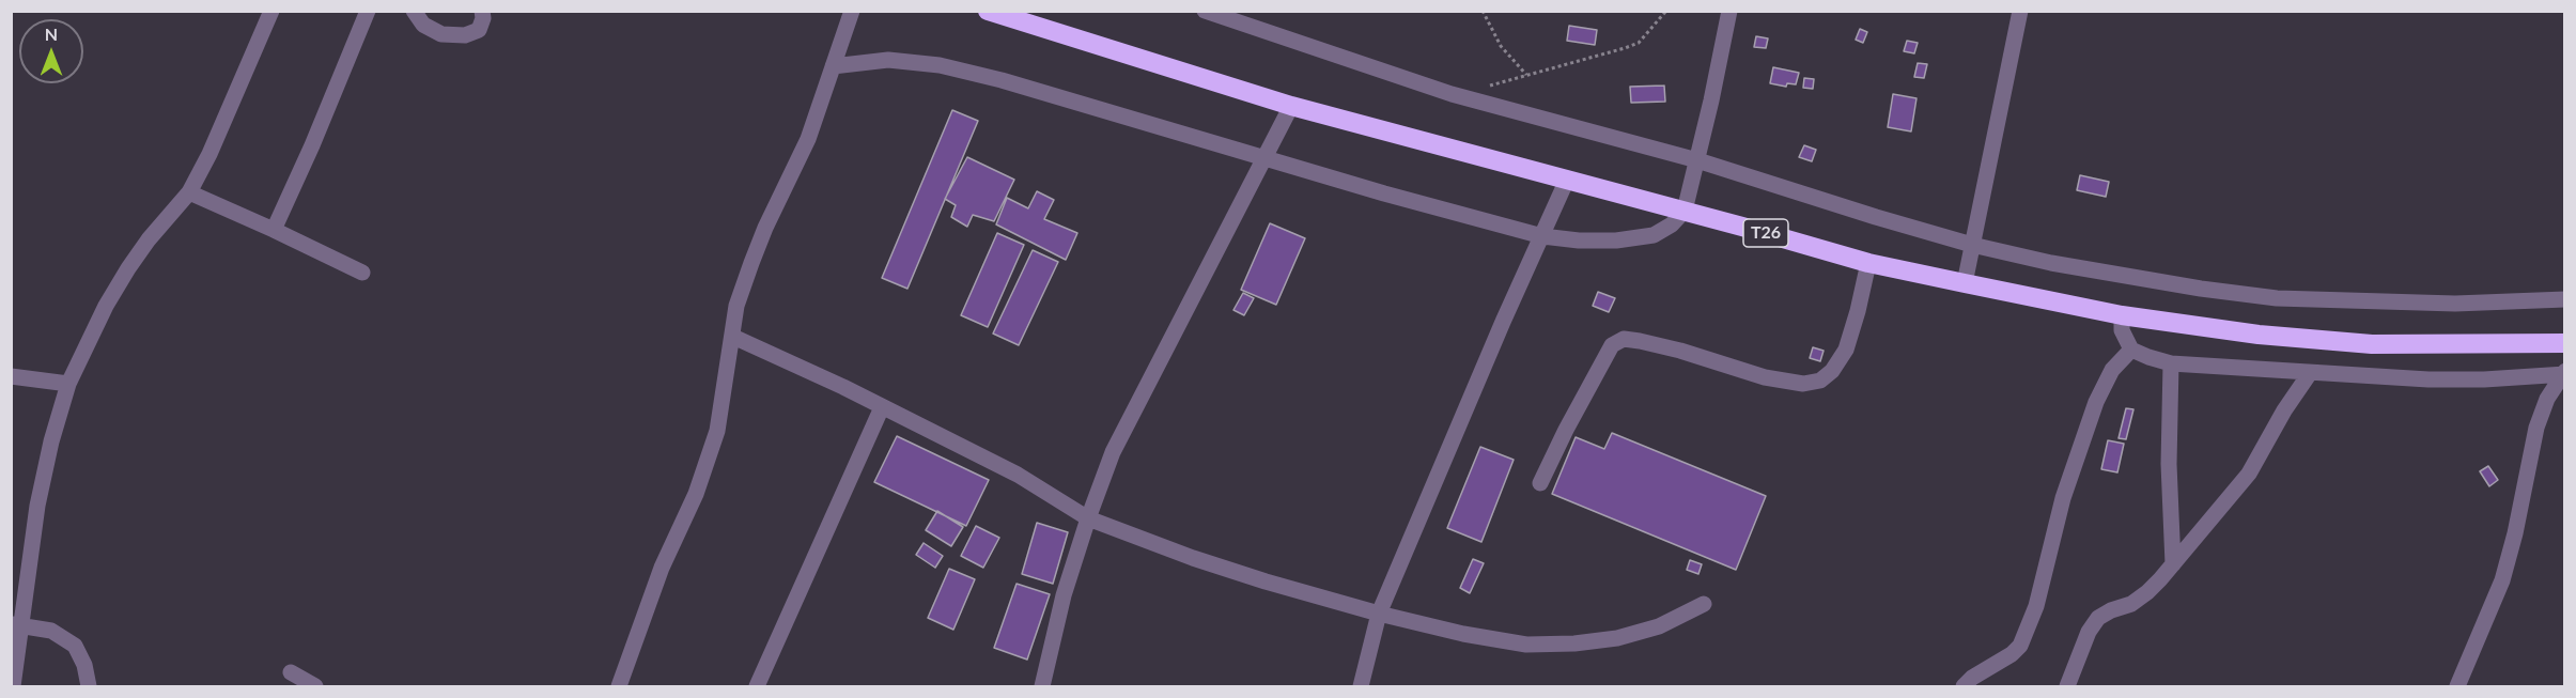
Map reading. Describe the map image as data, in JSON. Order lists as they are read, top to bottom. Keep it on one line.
{"streets":{"highway":["T26"]},"north":"top"}
